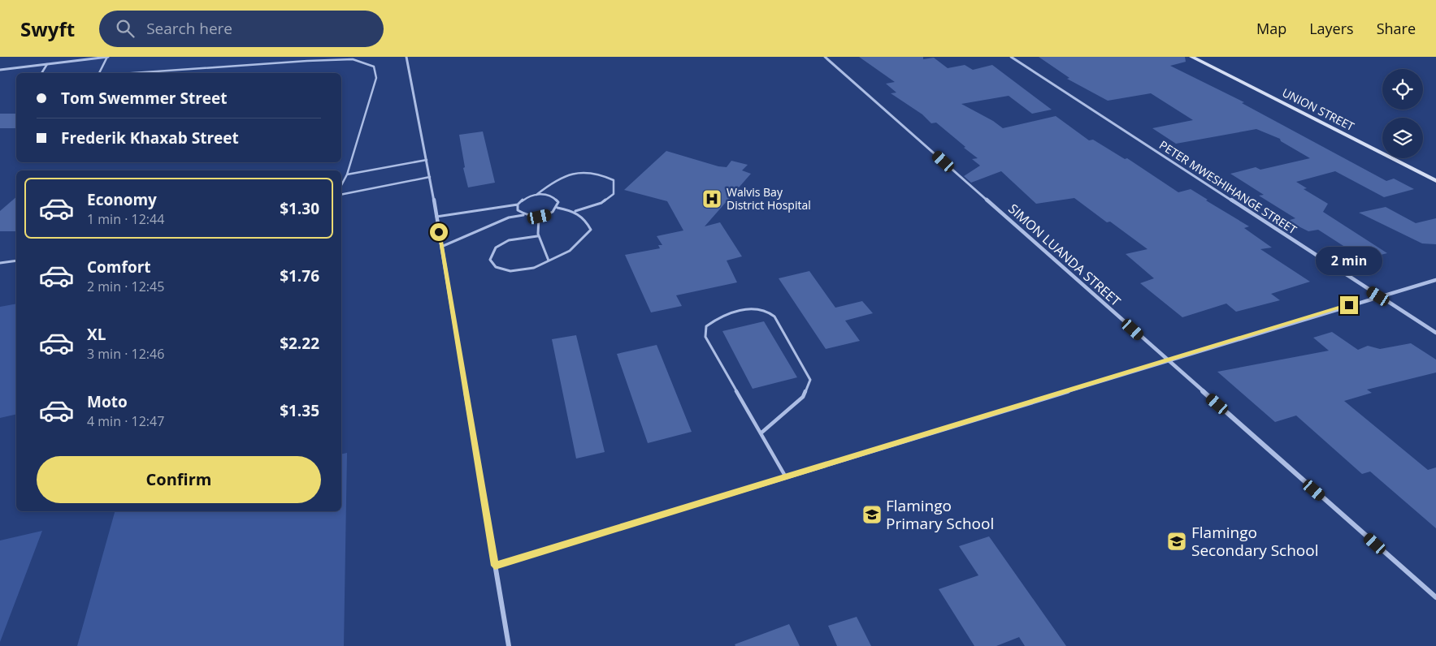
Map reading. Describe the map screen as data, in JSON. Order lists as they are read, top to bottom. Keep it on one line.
{"streets":{"main road":["UNION STREET"],"street":["PETER MWESHIHANGE STREET","SIMON LUANDA STREET"]},"places":{"hospital":["Walvis Bay District Hospital"],"school or university":["Flamingo Primary School","Flamingo Secondary School"]},"page":{"header":"Swyft","search":"Search here","nav":["Map","Layers","Share"],"banner":["Tom Swemmer Street","Frederik Khaxab Street"],"list":[{"name":"Economy","note":"1 min · 12:44","value":"$1.30"},{"name":"Comfort","note":"2 min · 12:45","value":"$1.76"},{"name":"XL","note":"3 min · 12:46","value":"$2.22"},{"name":"Moto","note":"4 min · 12:47","value":"$1.35"}],"bubble":"2 min","buttons":"Confirm"}}
